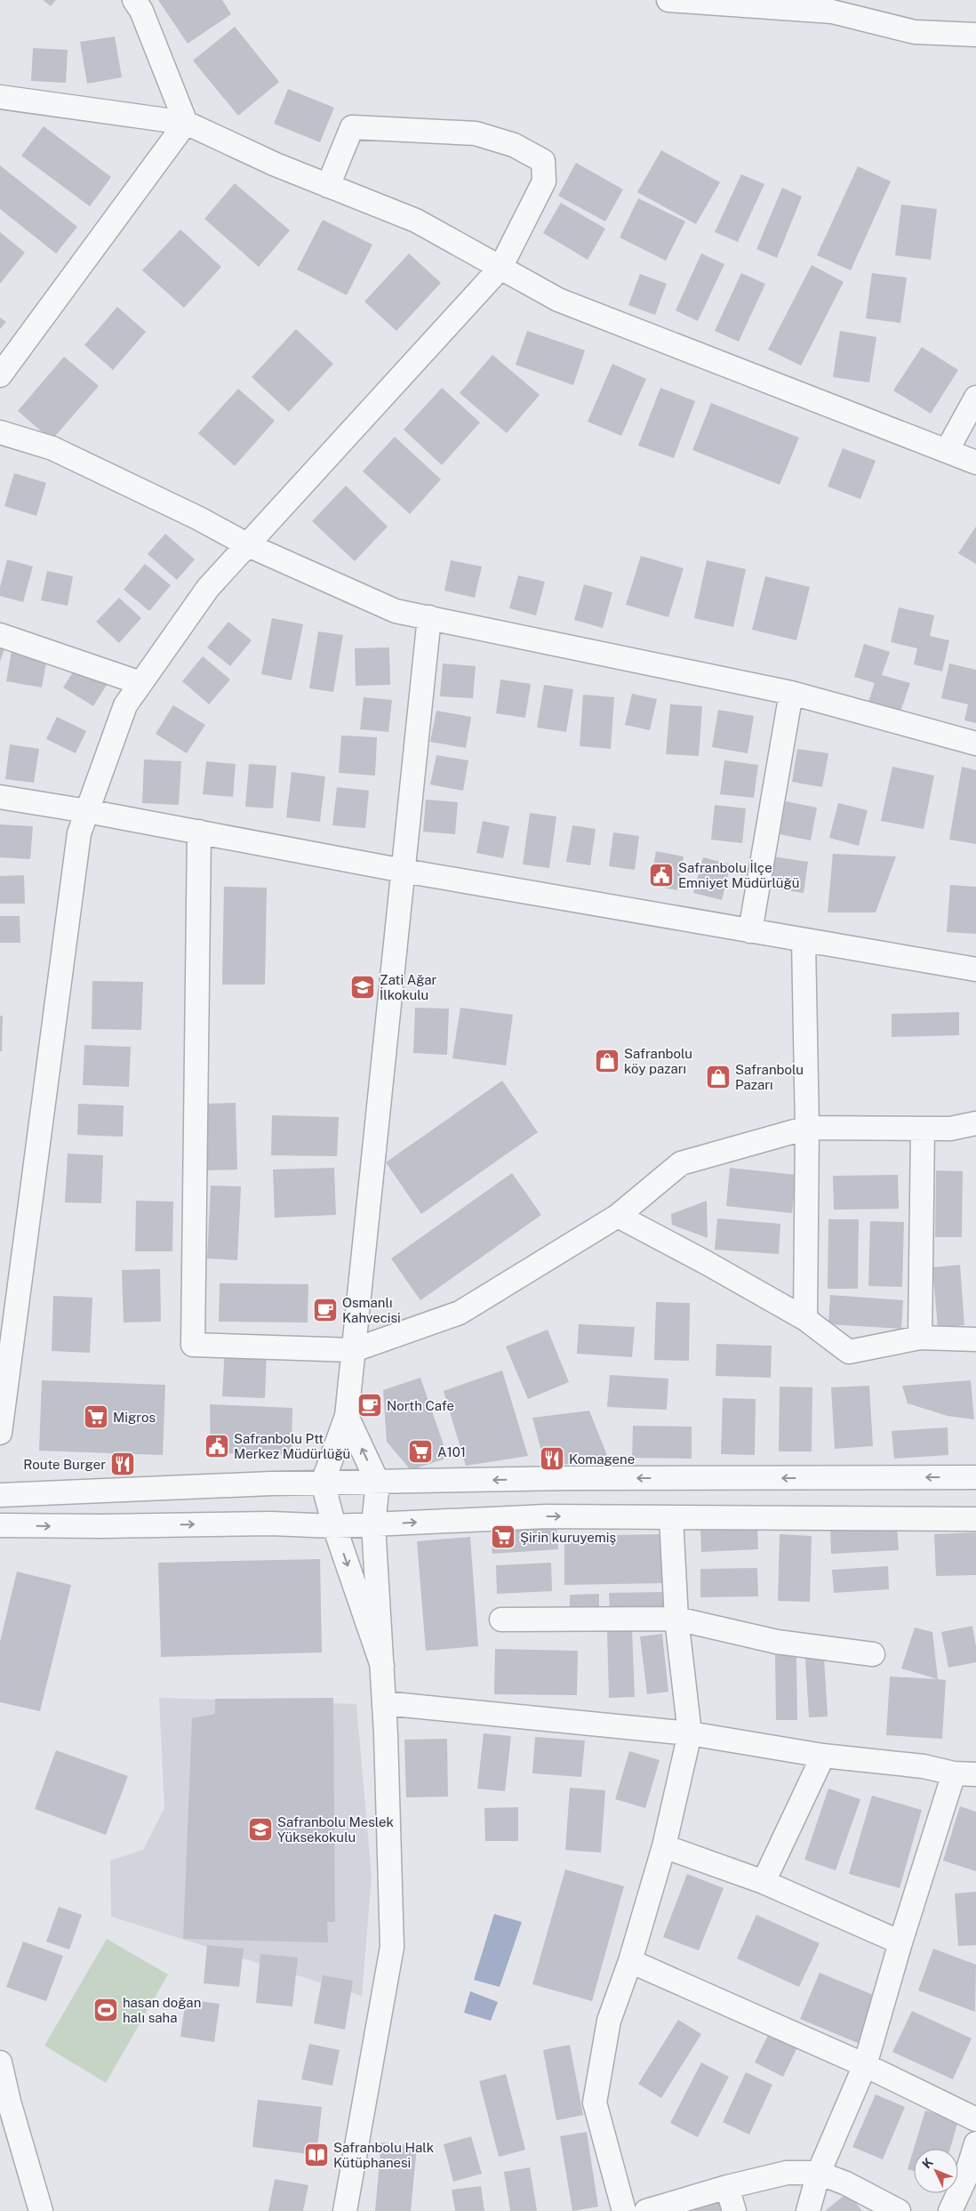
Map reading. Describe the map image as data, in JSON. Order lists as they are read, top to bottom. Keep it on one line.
{"places":{"public building":["Safranbolu İlçe Emniyet Müdürlüğü","Safranbolu Ptt Merkez Müdürlüğü"],"school or university":["Zati Ağar İlkokulu","Safranbolu Meslek Yüksekokulu"],"shop":["Safranbolu köy pazarı","Safranbolu Pazarı"],"cafe":["Osmanlı Kahvecisi","North Cafe"],"supermarket":["Migros","A101","Şirin kuruyemiş"],"restaurant":["Komagene","Route Burger"],"sports":["hasan doğan halı saha"],"library":["Safranbolu Halk Kütüphanesi"]},"north":"top left"}
